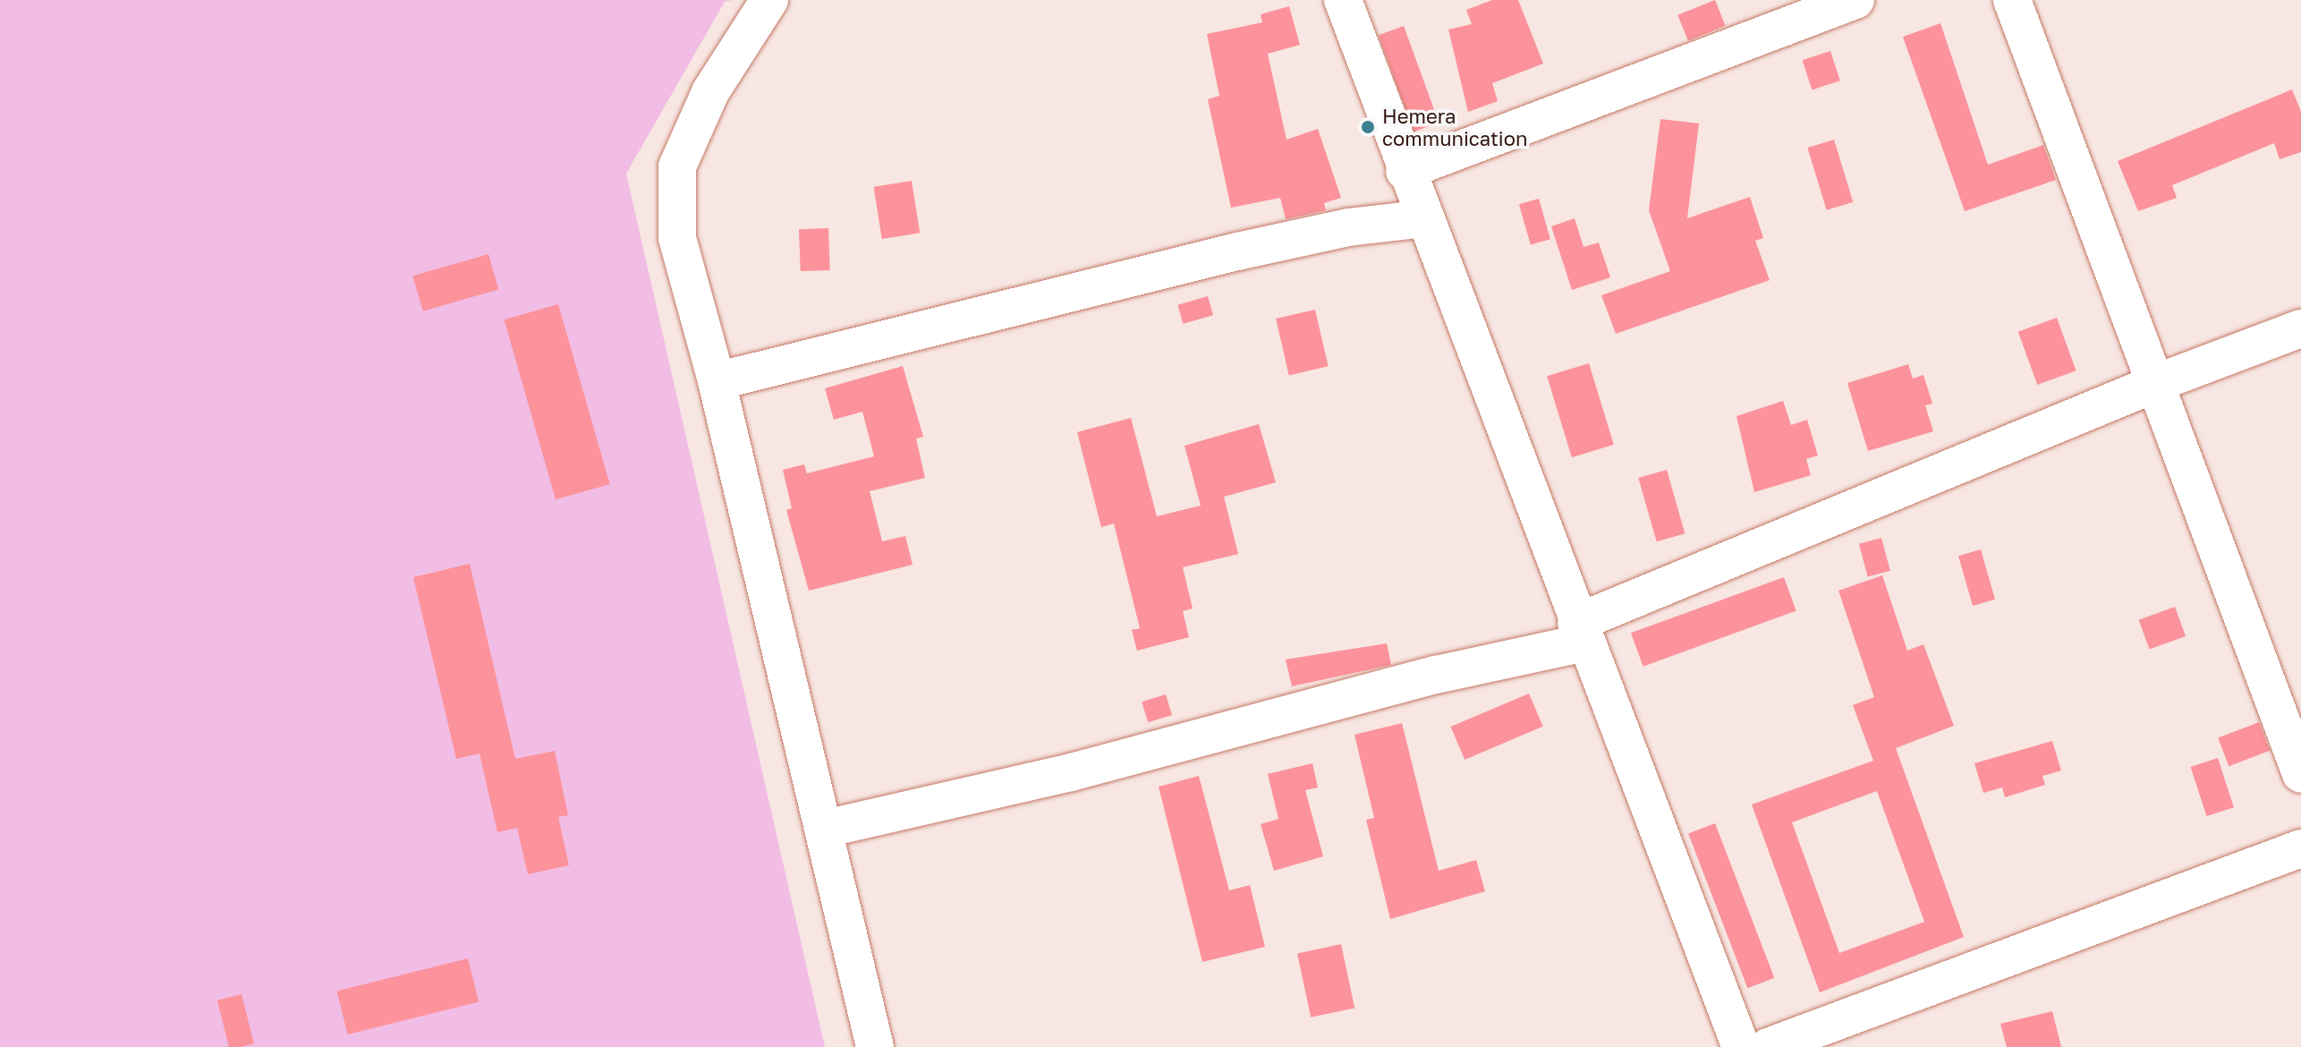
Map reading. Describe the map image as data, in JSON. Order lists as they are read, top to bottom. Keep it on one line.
{"places":["Hemera communication"]}
